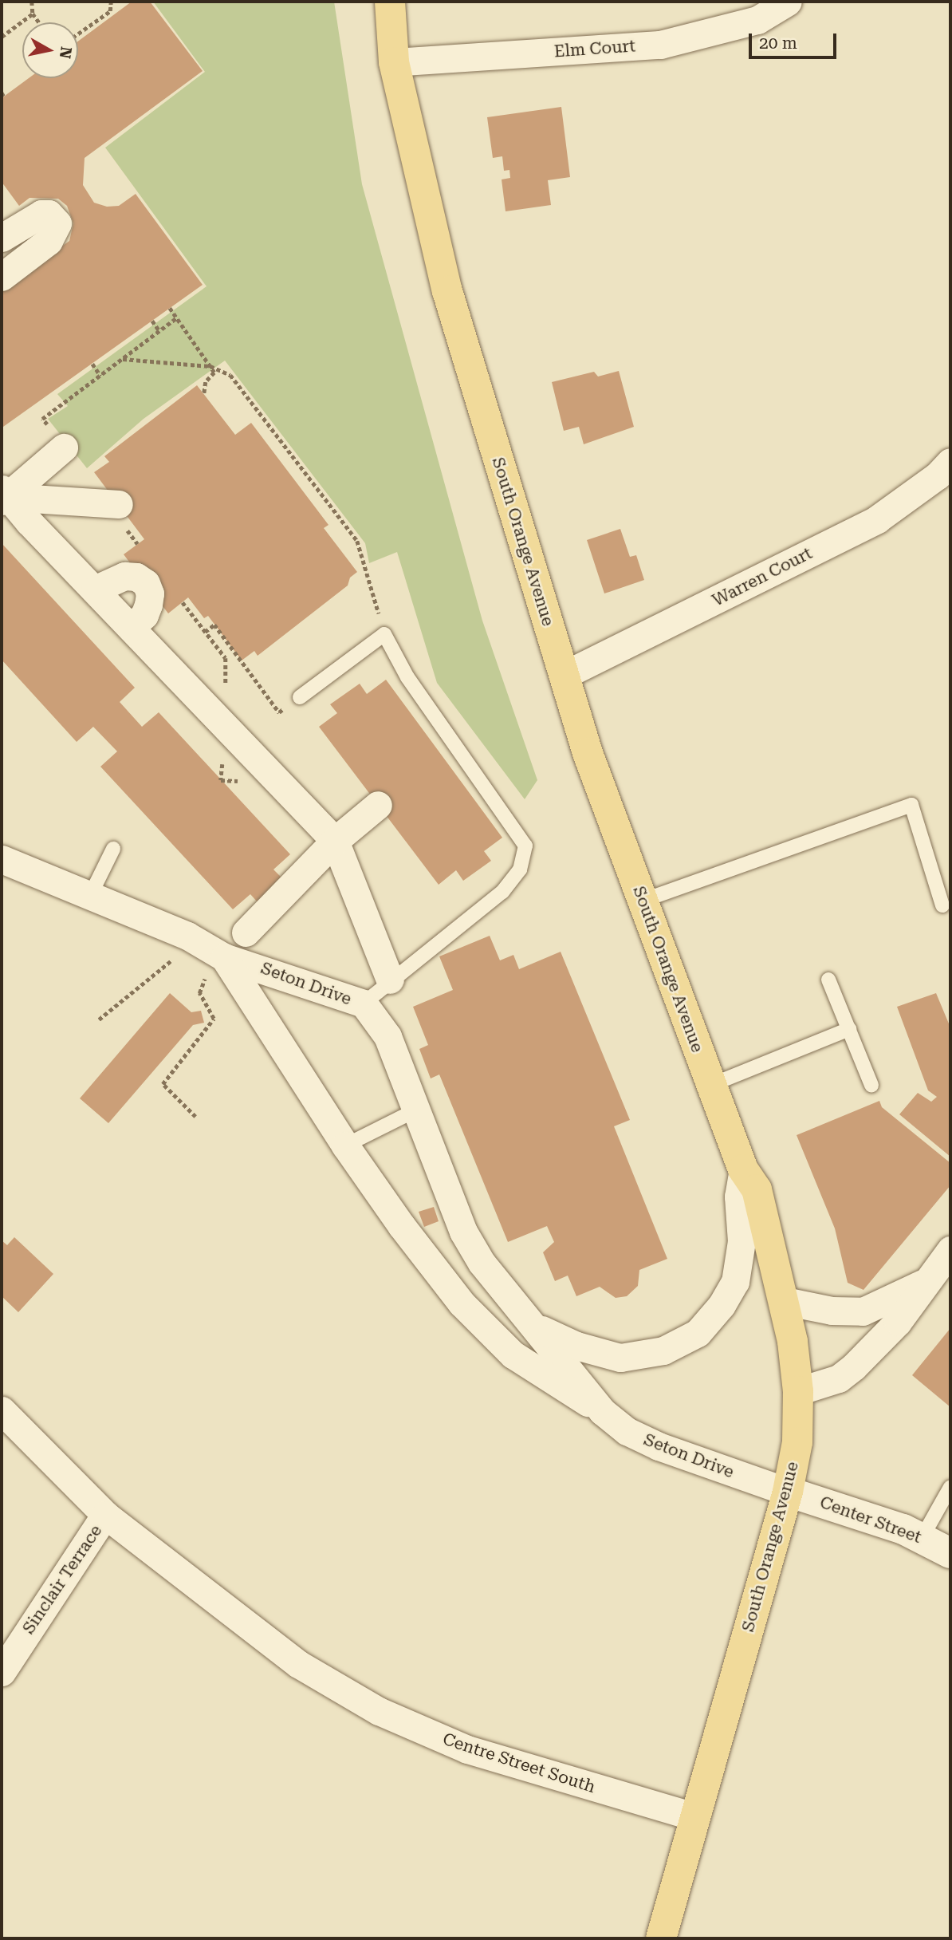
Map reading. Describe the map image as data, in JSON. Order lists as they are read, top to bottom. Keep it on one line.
{"streets":{"main road":["South Orange Avenue","Center Street"],"street":["Elm Court","Warren Court","Seton Drive","Sinclair Terrace","Centre Street South"]},"crossings":[["Elm Court","South Orange Avenue"],["South Orange Avenue","Warren Court"],["South Orange Avenue","Seton Drive"],["South Orange Avenue","Center Street"],["South Orange Avenue","Centre Street South"],["Seton Drive","Center Street"],["Sinclair Terrace","Centre Street South"]],"scale_bar":"20 m","north":"right"}
